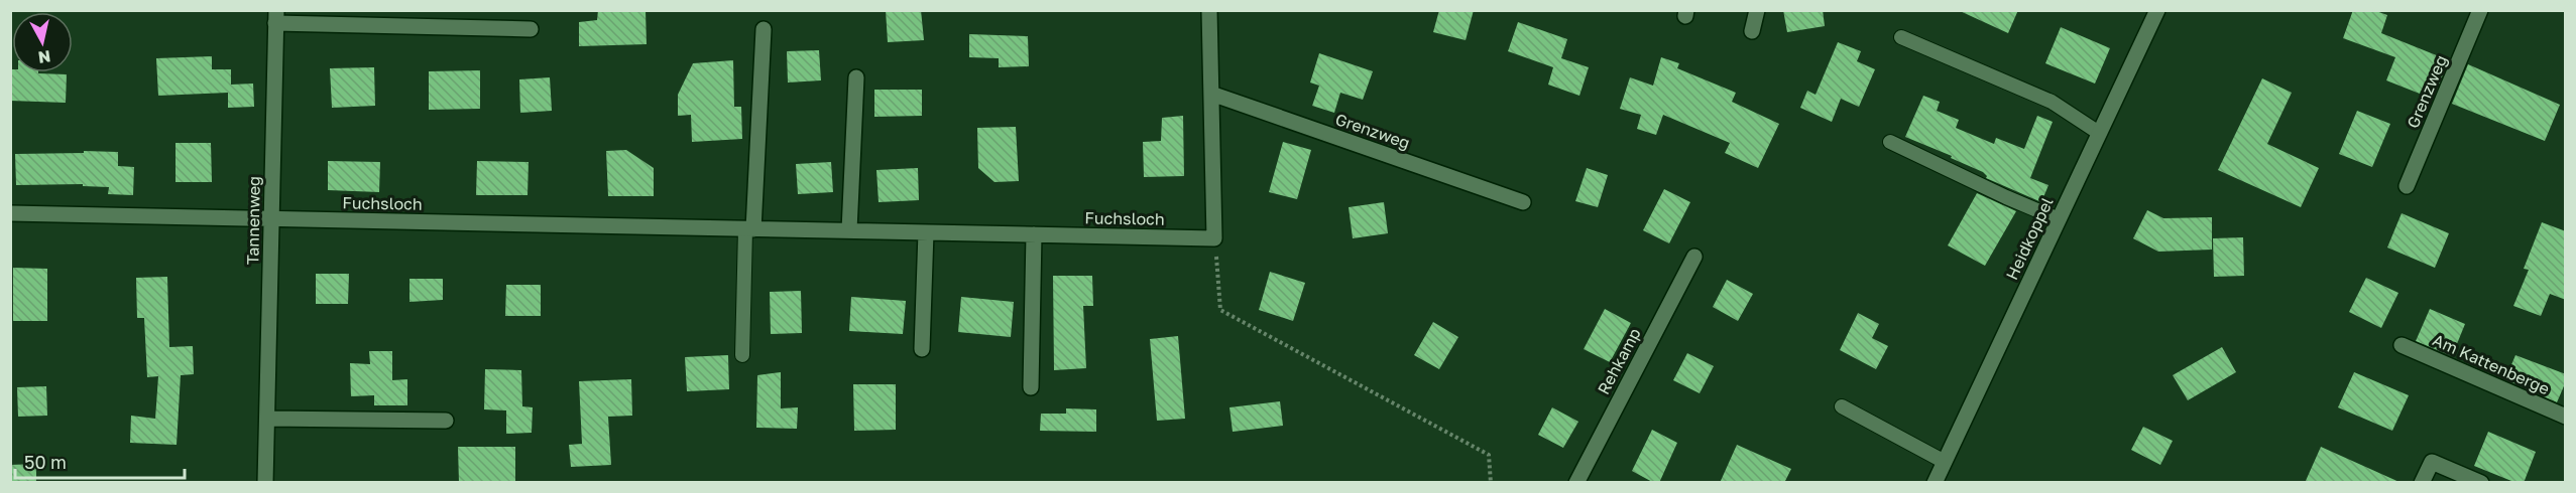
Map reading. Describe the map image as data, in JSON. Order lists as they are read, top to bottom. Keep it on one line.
{"streets":{"street":["Grenzweg","Fuchsloch","Tannenweg","Heidkoppel","Rehkamp","Am Kattenberge"]},"crossings":[["Fuchsloch","Tannenweg"]],"scale_bar":"50 m","north":"bottom"}
